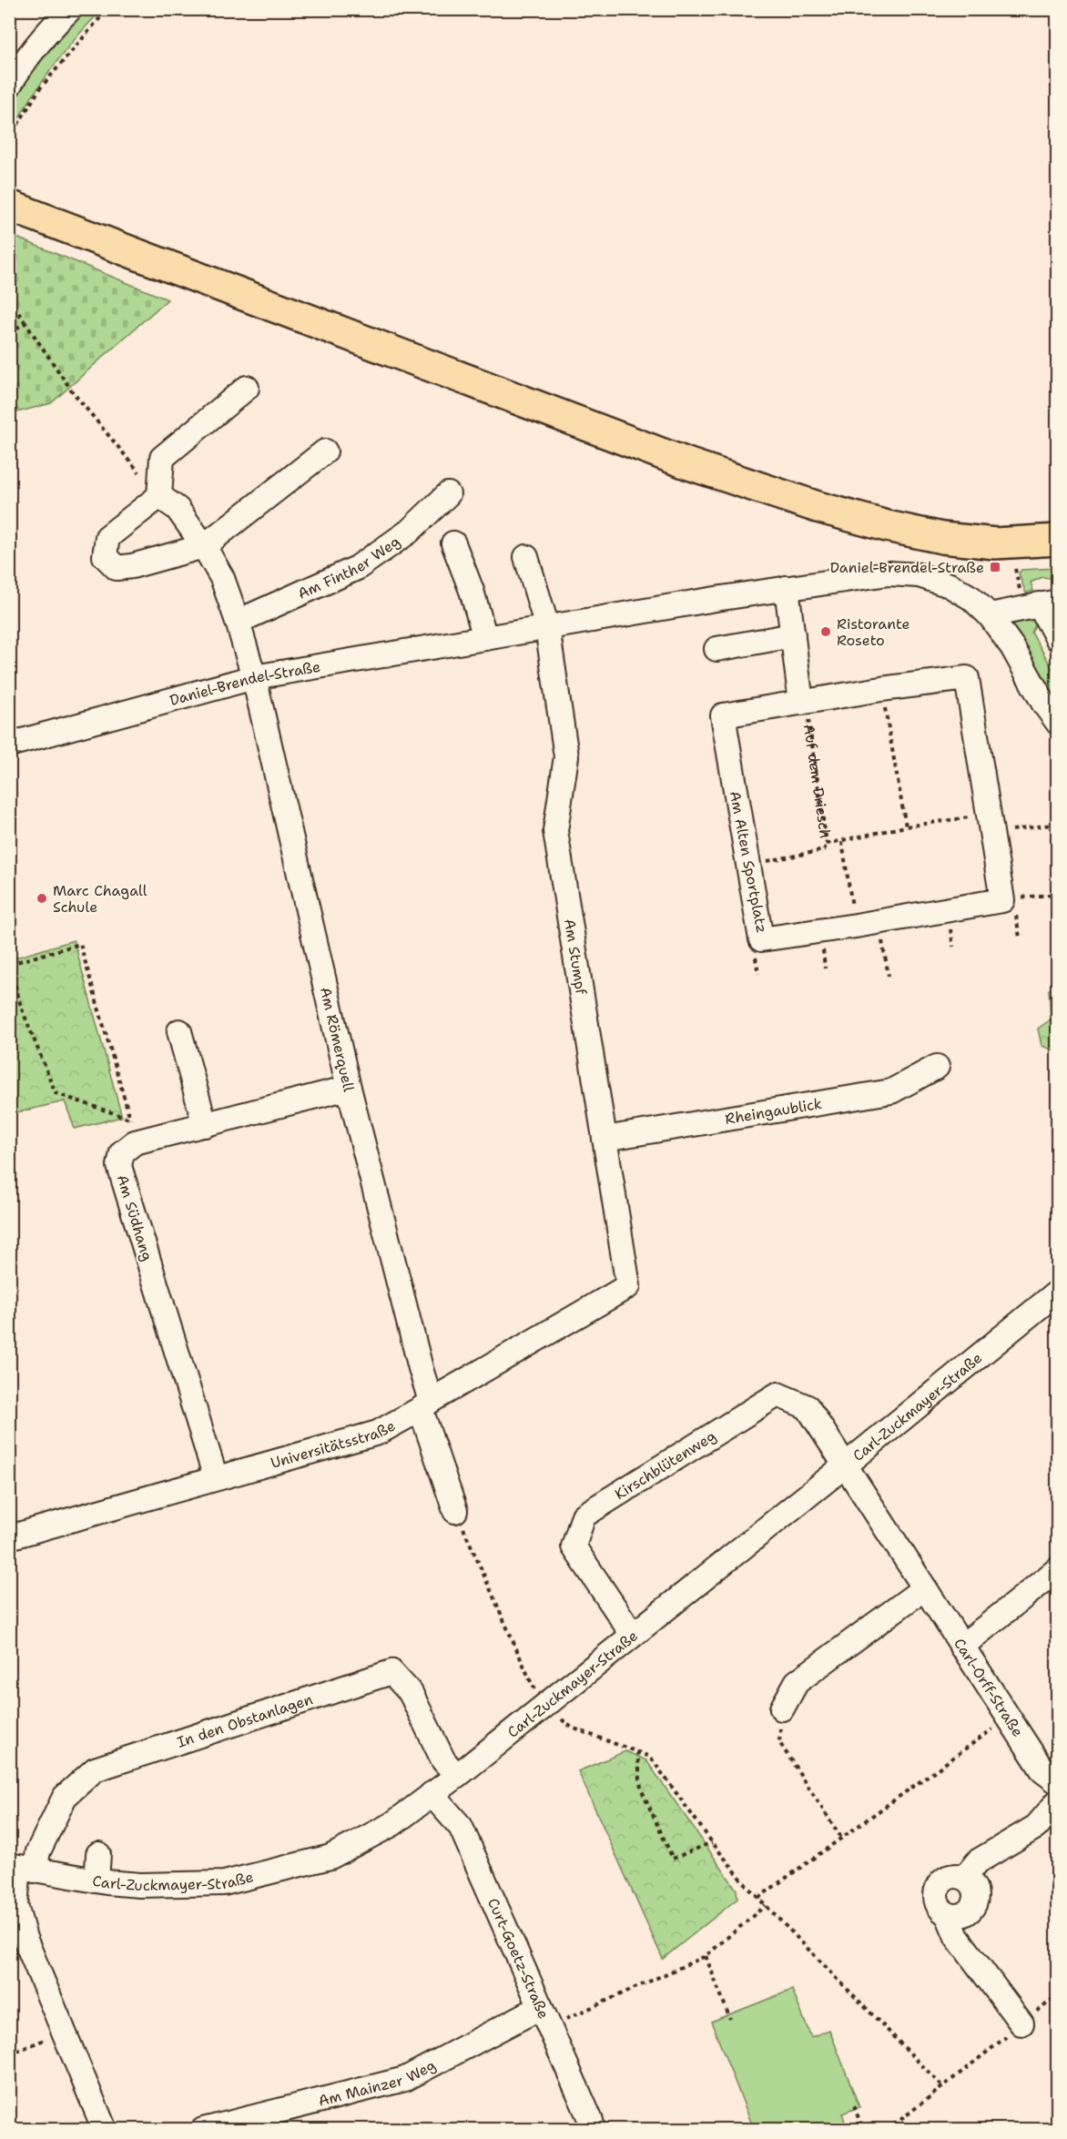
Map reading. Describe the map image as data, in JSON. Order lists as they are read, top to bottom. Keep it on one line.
{"streets":{"street":["Am Finther Weg","Daniel-Brendel-Straße","Auf dem Driesch","Am Alten Sportplatz","Am Stumpf","Am Römerquell","Rheingaublick","Am Südhang","Carl-Zuckmayer-Straße","Universitätsstraße","Kirschblütenweg","Carl-Orff-Straße","In den Obstanlagen","Curt-Goetz-Straße","Am Mainzer Weg"]},"crossings":[["Daniel-Brendel-Straße","Am Stumpf"],["Daniel-Brendel-Straße","Am Römerquell"],["Auf dem Driesch","Am Alten Sportplatz"],["Am Stumpf","Rheingaublick"],["Am Stumpf","Universitätsstraße"],["Am Römerquell","Universitätsstraße"],["Am Südhang","Universitätsstraße"],["Carl-Zuckmayer-Straße","Kirschblütenweg"],["Carl-Zuckmayer-Straße","Carl-Orff-Straße"],["Carl-Zuckmayer-Straße","In den Obstanlagen"],["Carl-Zuckmayer-Straße","Curt-Goetz-Straße"],["Kirschblütenweg","Carl-Orff-Straße"],["Curt-Goetz-Straße","Am Mainzer Weg"]],"places":{"transit":["Daniel-Brendel-Straße"],"other":["Ristorante Roseto","Marc Chagall Schule"]}}
